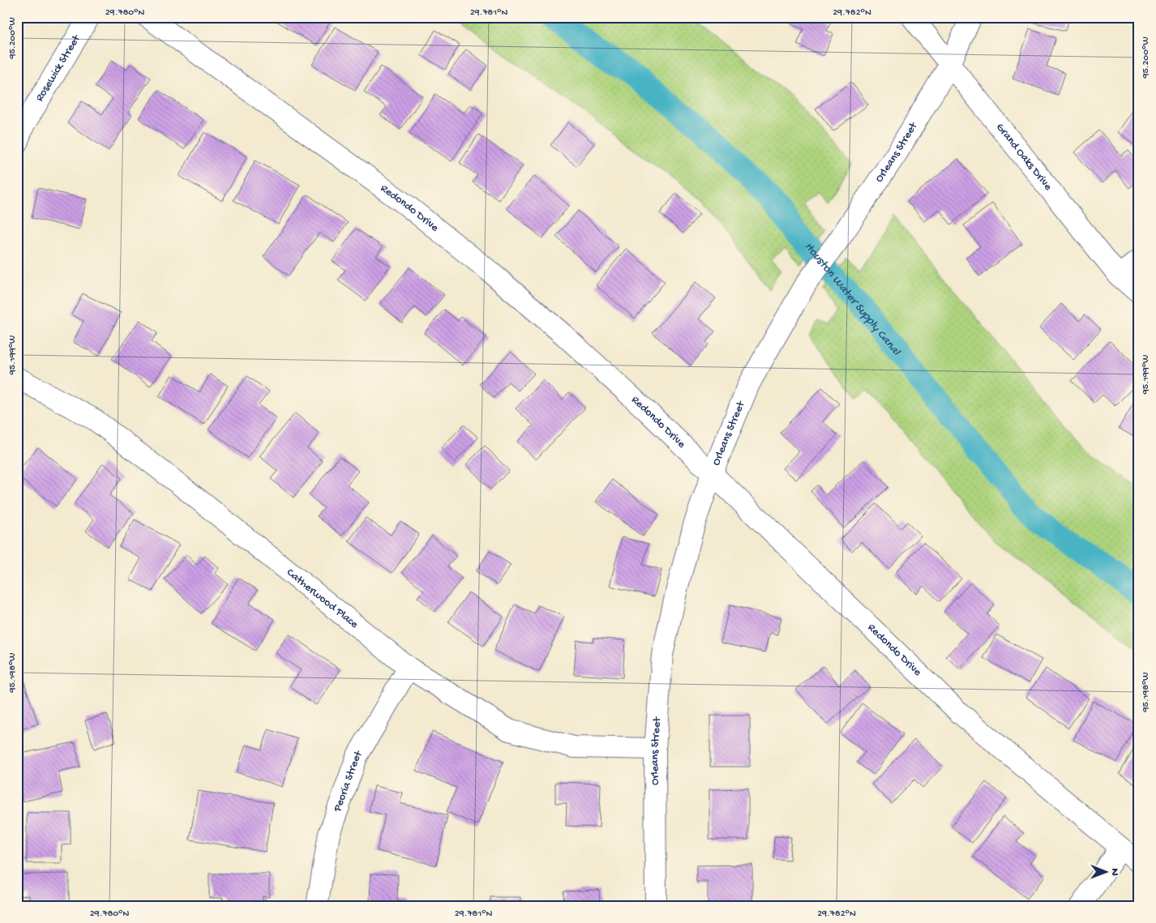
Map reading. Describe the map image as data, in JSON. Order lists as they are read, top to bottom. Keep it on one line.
{"streets":{"street":["Rosewick Street","Orleans Street","Grand Oaks Drive","Redondo Drive","Catherwood Place","Peoria Street"]},"crossings":[["Orleans Street","Grand Oaks Drive"],["Orleans Street","Redondo Drive"],["Orleans Street","Catherwood Place"],["Catherwood Place","Peoria Street"]],"water":["Houston Water Supply Canal"],"north":"right","coordinates":["29.780°N","29.781°N","29.782°N","95.200°W","95.199°W","95.198°W"]}
